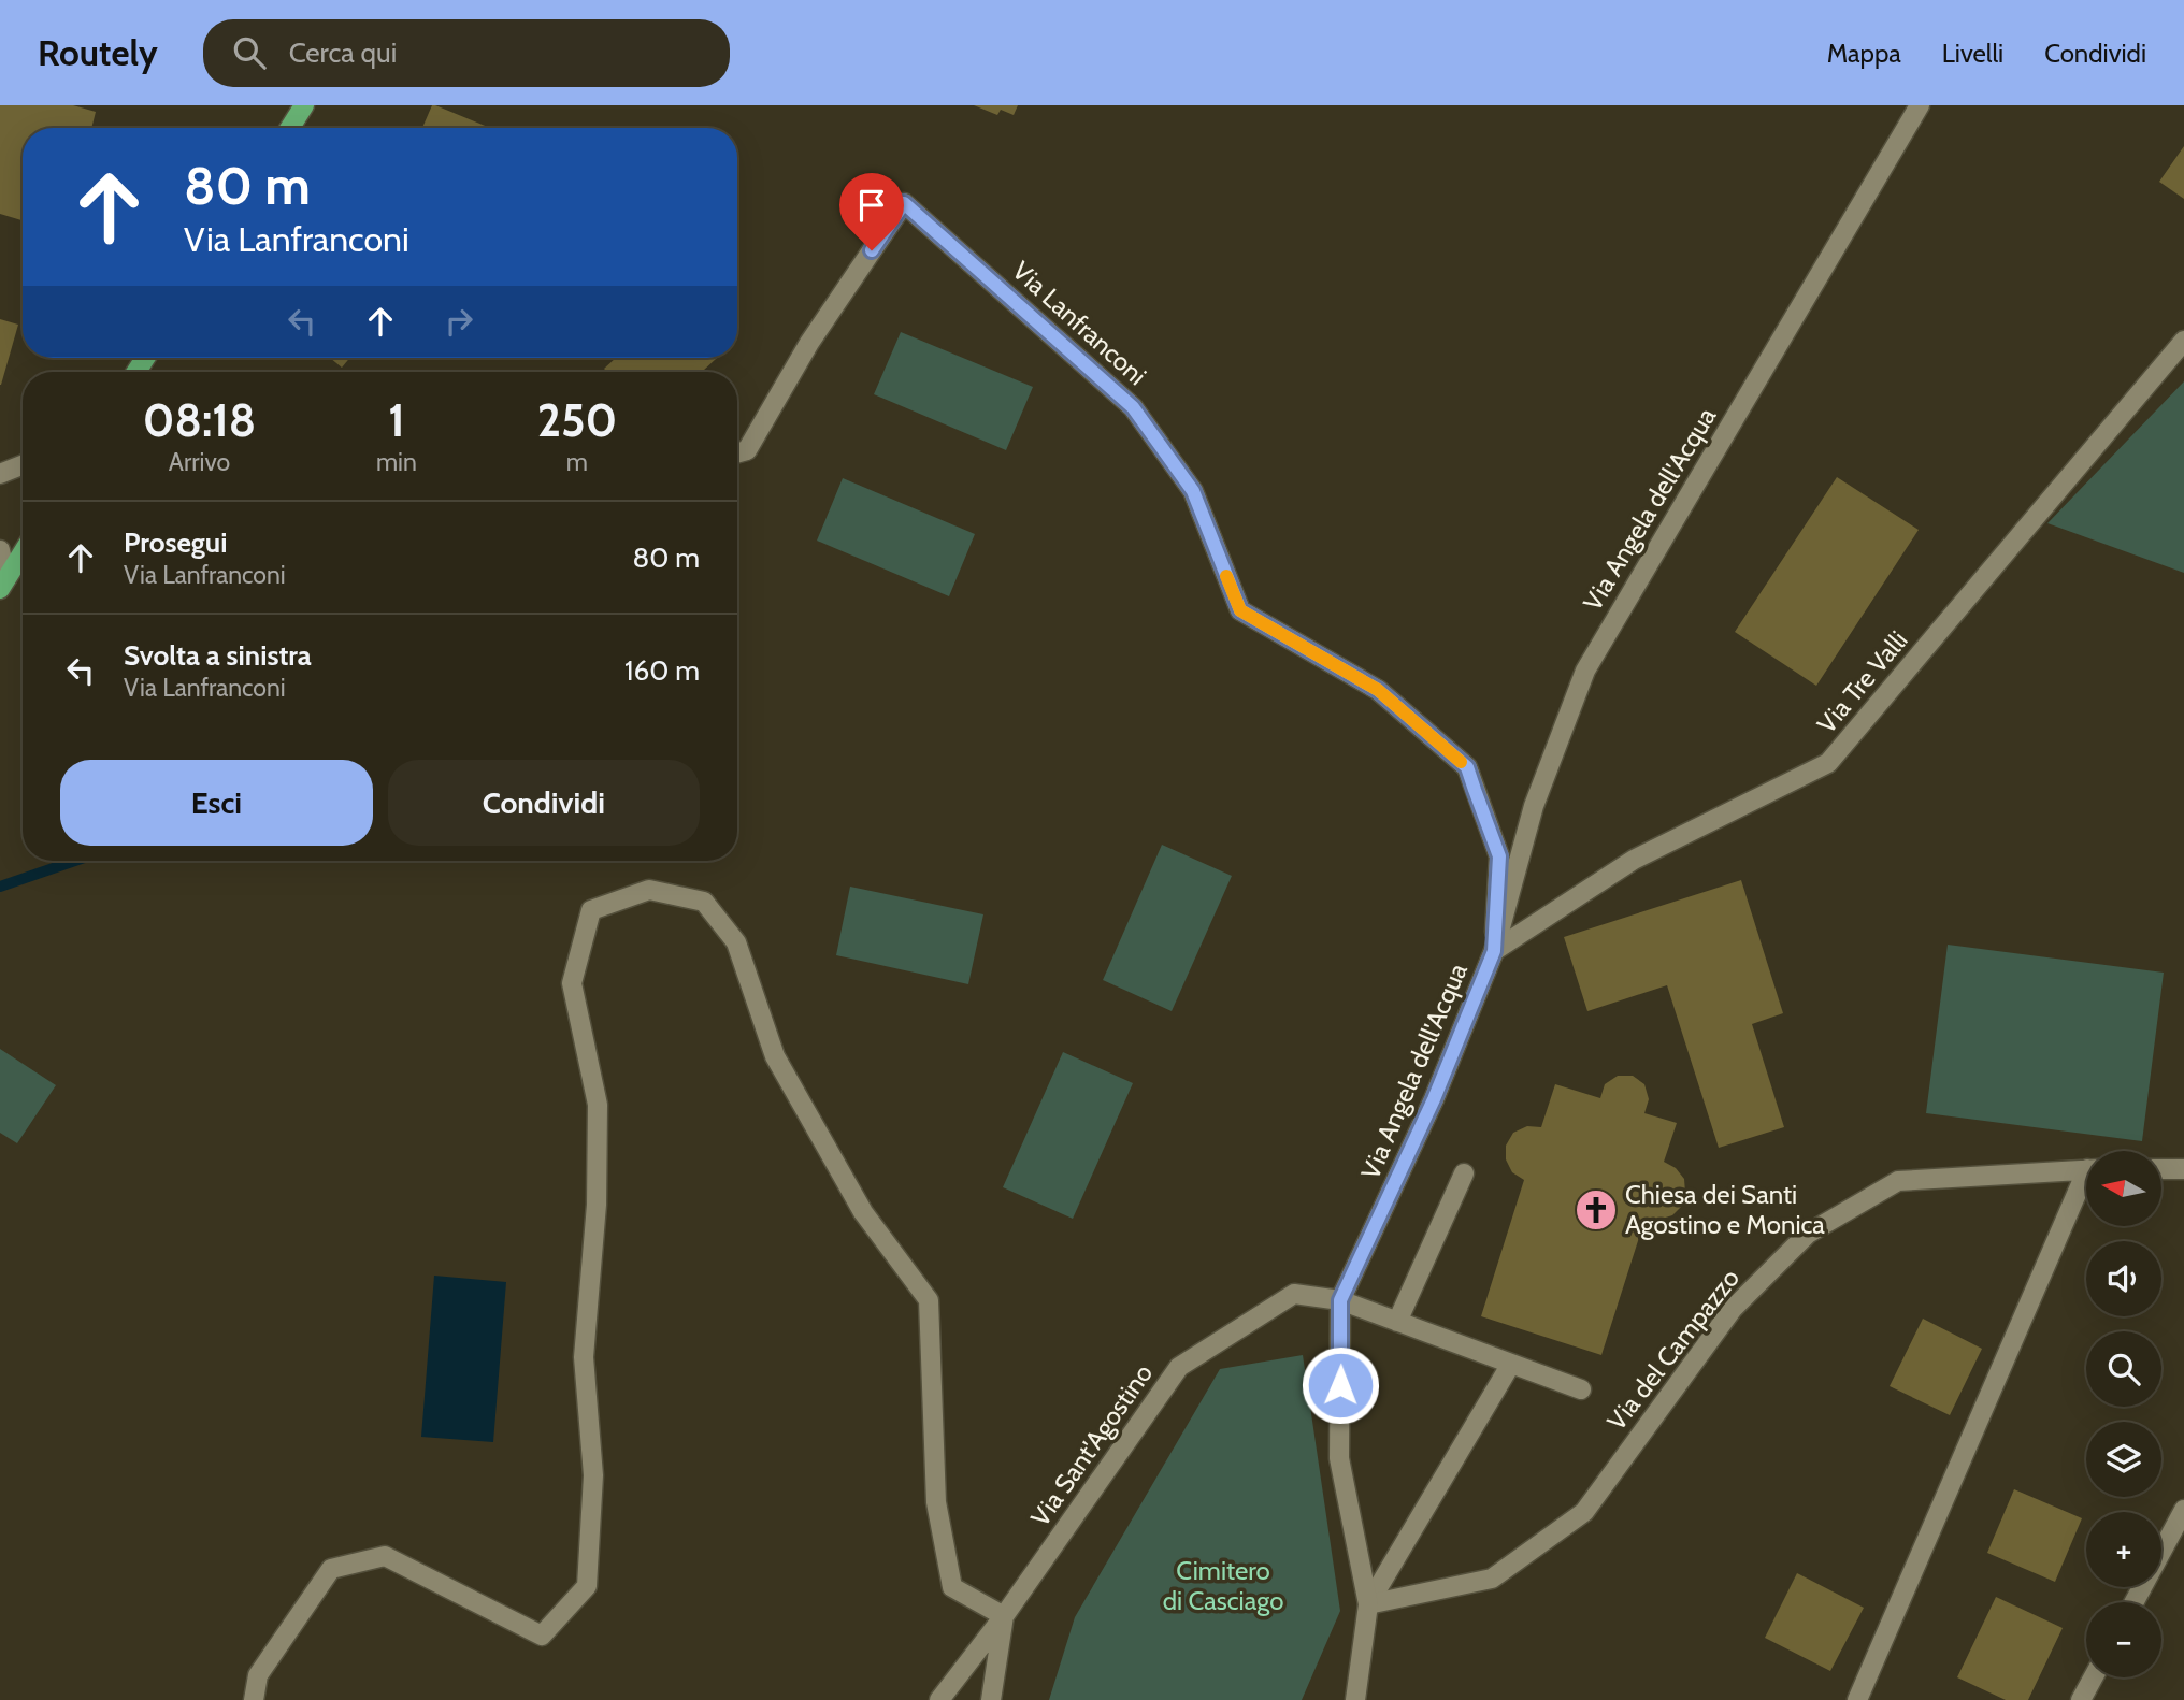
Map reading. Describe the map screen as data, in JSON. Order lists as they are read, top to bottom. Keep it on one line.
{"streets":{"street":["Via Lanfranconi","Via Angela dell'Acqua","Via Tre Valli","Via del Campazzo","Via Sant'Agostino"]},"crossings":[["Via Lanfranconi","Via Angela dell'Acqua"],["Via Lanfranconi","Via Tre Valli"],["Via Angela dell'Acqua","Via Tre Valli"],["Via Angela dell'Acqua","Via del Campazzo"],["Via Angela dell'Acqua","Via Sant'Agostino"]],"parks":["Cimitero di Casciago"],"places":{"church":["Chiesa dei Santi Agostino e Monica"]},"north":"left","page":{"header":"Routely","search":"Cerca qui","nav":["Mappa","Livelli","Condividi"],"turn":["80 m","Via Lanfranconi"],"eta":["08:18","Arrivo","1","min","250","m"],"list":[{"name":"Prosegui","note":"Via Lanfranconi","value":"80 m"},{"name":"Svolta a sinistra","note":"Via Lanfranconi","value":"160 m"}],"buttons":["Esci","Condividi"],"map_buttons":["+","−"]}}
